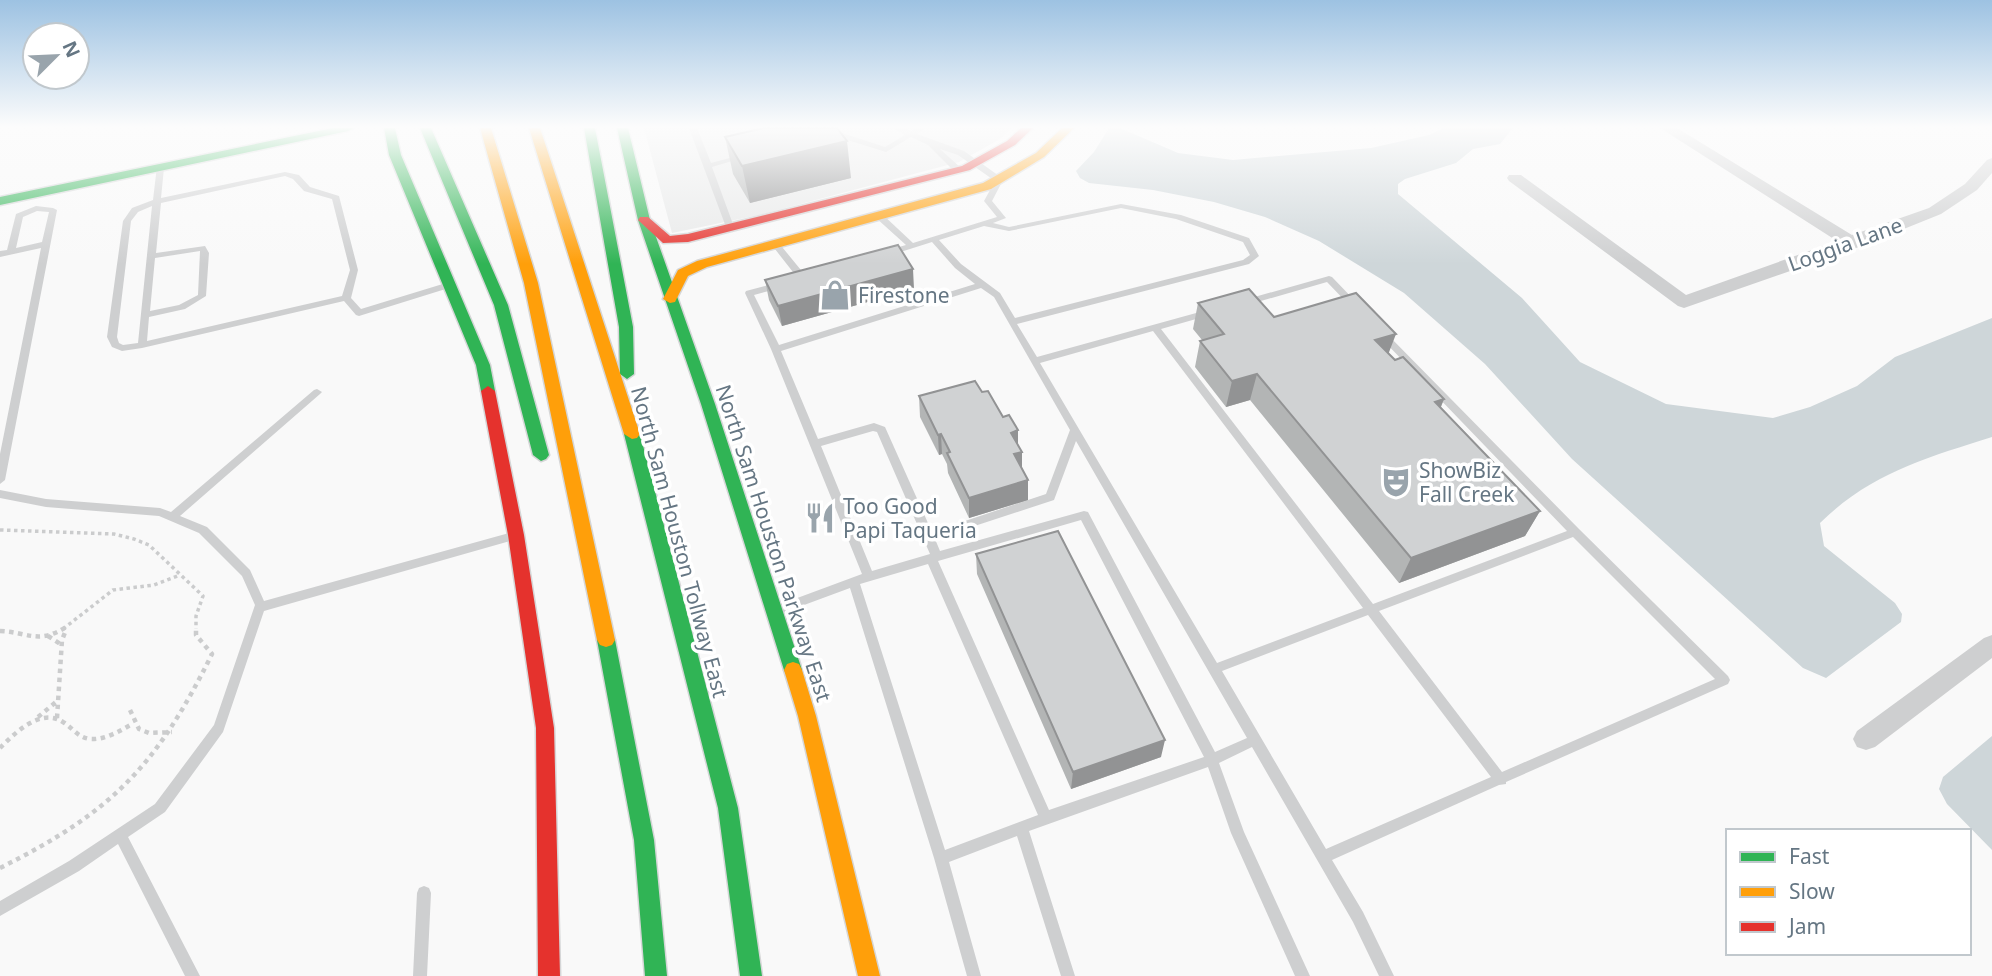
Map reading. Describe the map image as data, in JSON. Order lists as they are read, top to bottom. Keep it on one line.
{"streets":{"main road":["North Sam Houston Tollway East","North Sam Houston Parkway East"],"street":["Loggia Lane"]},"places":{"shop":["Firestone"],"theatre":["ShowBiz Fall Creek"],"restaurant":["Too Good Papi Taqueria"]},"legend":["Fast","Slow","Jam"],"north":"top right"}
